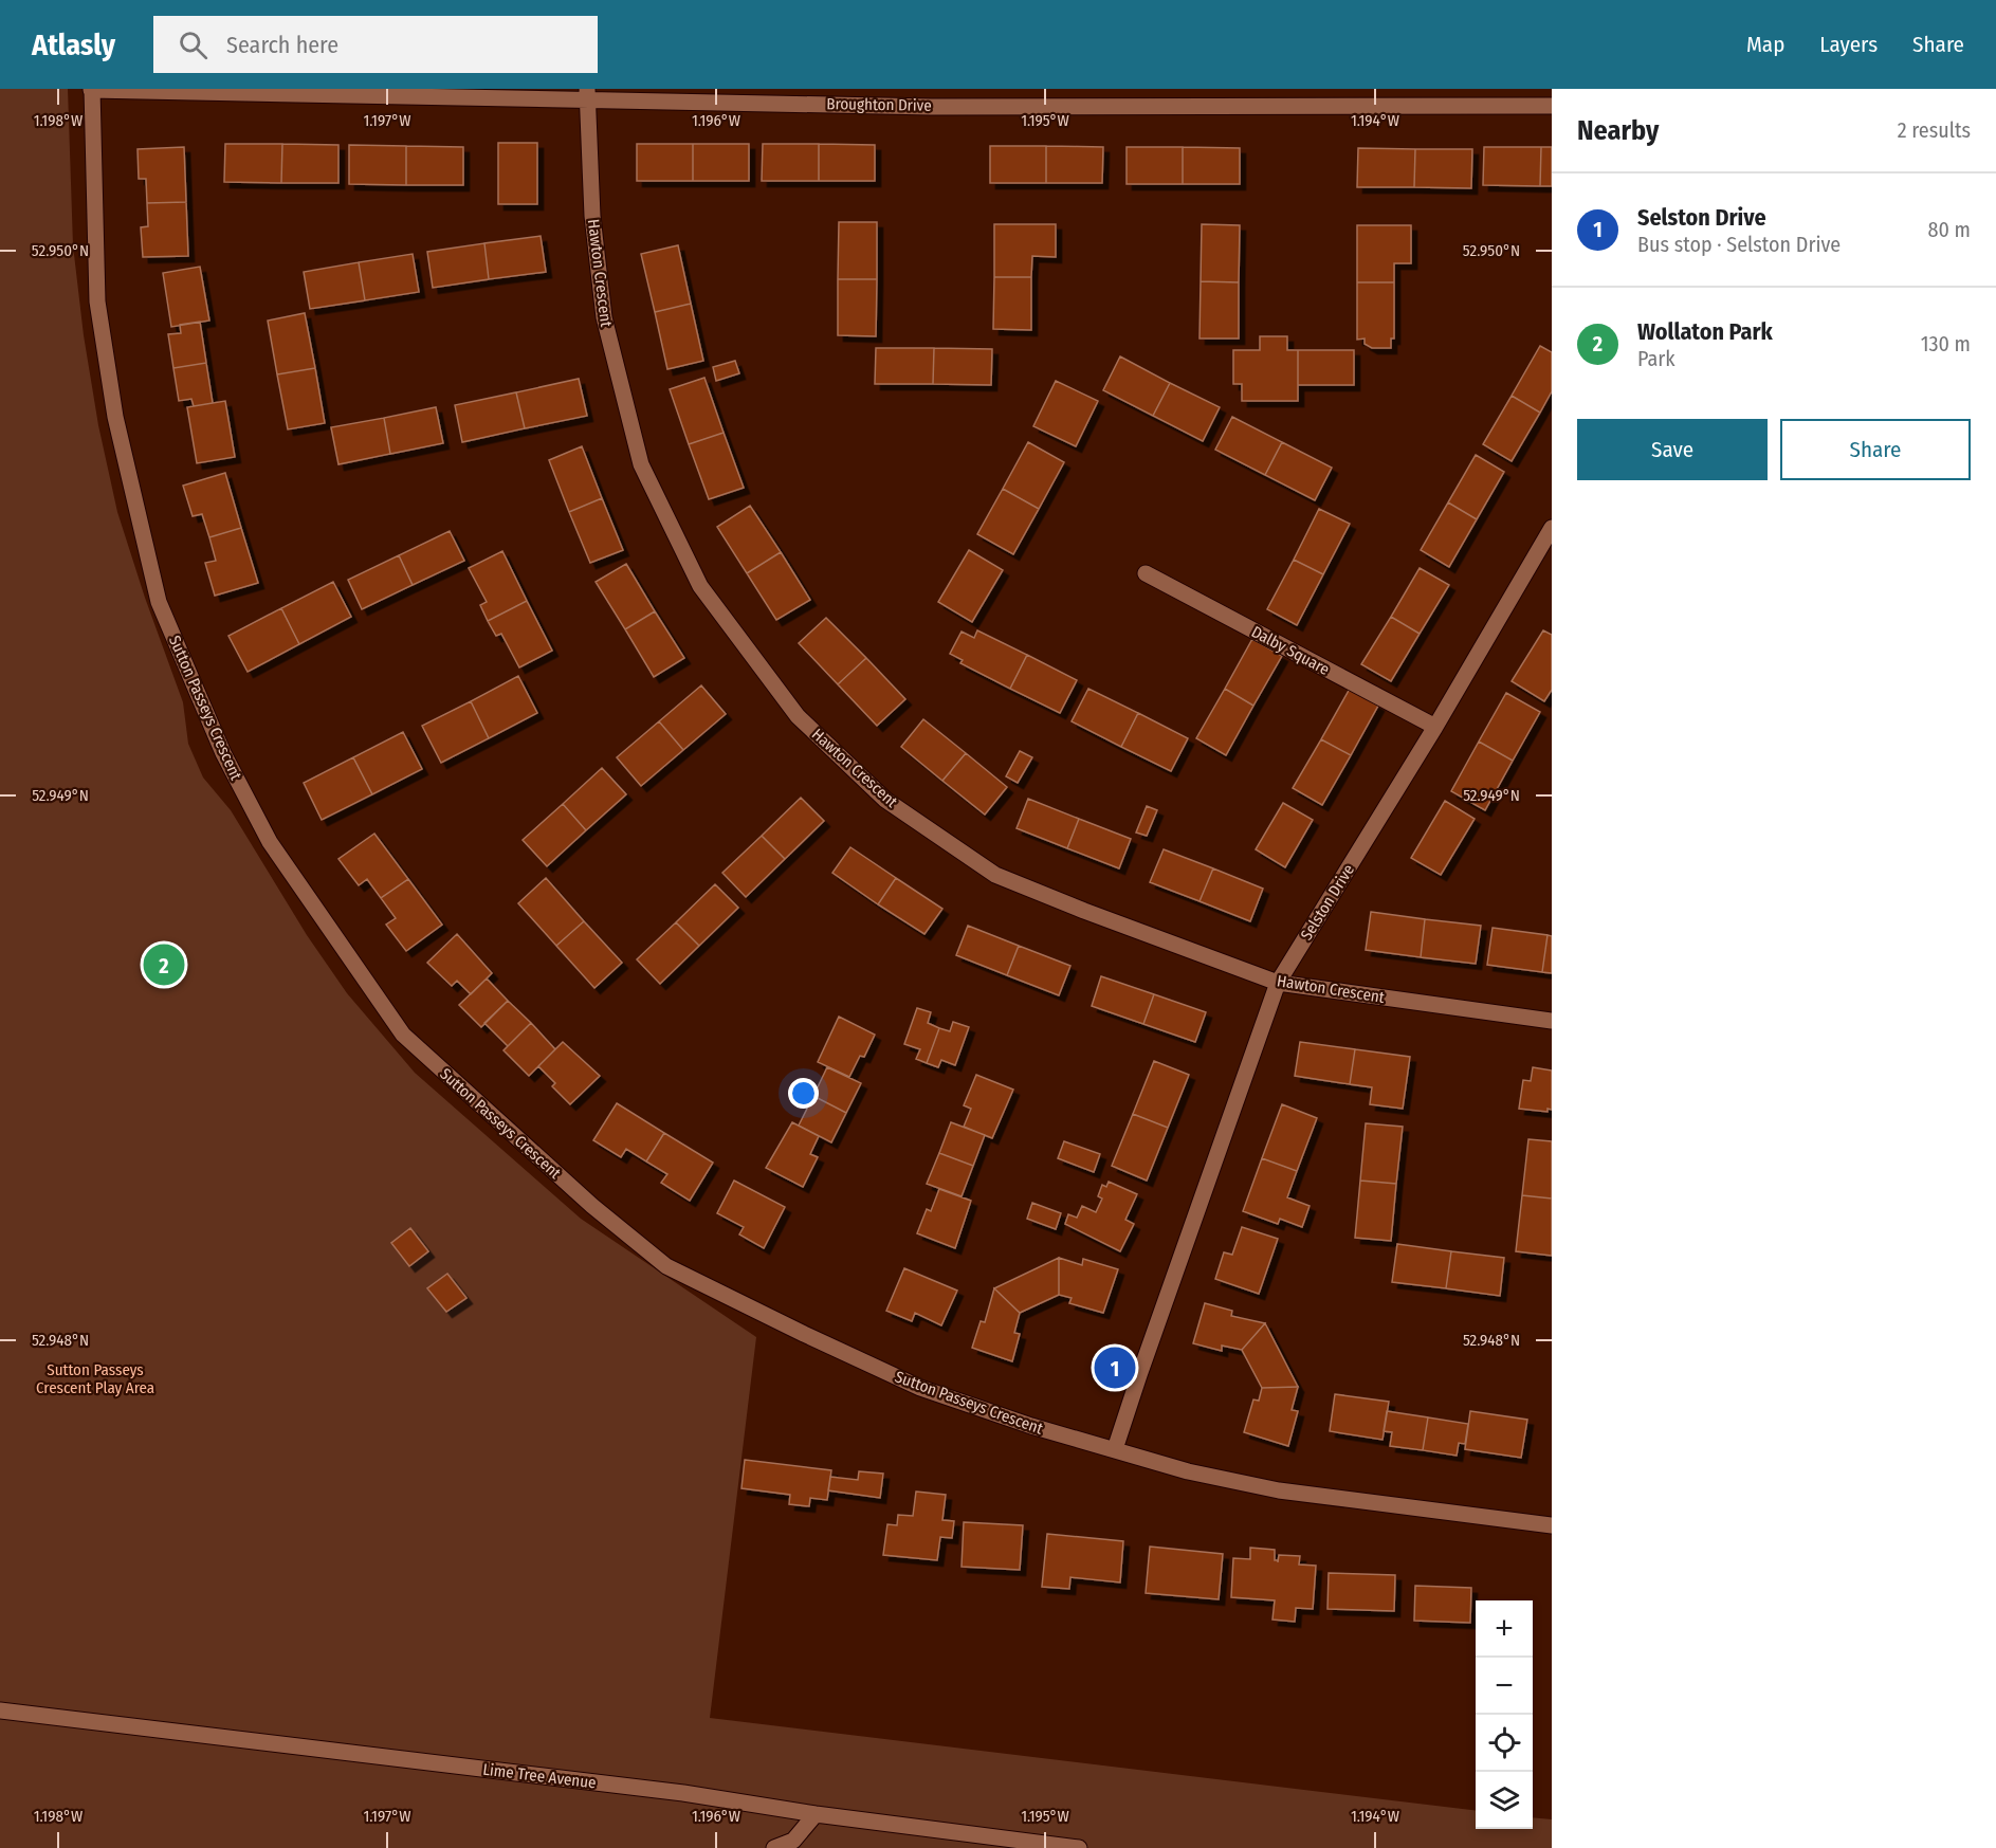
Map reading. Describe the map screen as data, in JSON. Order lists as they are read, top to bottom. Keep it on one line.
{"streets":{"street":["Broughton Drive","Hawton Crescent","Dalby Square","Sutton Passeys Crescent","Selston Drive","Lime Tree Avenue"]},"crossings":[["Broughton Drive","Hawton Crescent"],["Broughton Drive","Sutton Passeys Crescent"],["Hawton Crescent","Selston Drive"],["Dalby Square","Selston Drive"],["Sutton Passeys Crescent","Selston Drive"]],"parks":["Sutton Passeys Crescent Play Area"],"page":{"header":"Atlasly","search":"Search here","nav":["Map","Layers","Share"],"heading":["Nearby","2 results"],"list":[{"mark":"1","name":"Selston Drive","note":"Bus stop · Selston Drive","value":"80 m"},{"mark":"2","name":"Wollaton Park","note":"Park","value":"130 m"}],"buttons":["Save","Share"],"pins":["2","1"],"map_buttons":["+","−"]},"coordinates":["1.198°W","1.197°W","1.196°W","1.195°W","1.194°W","52.950°N","52.949°N","52.948°N"]}
